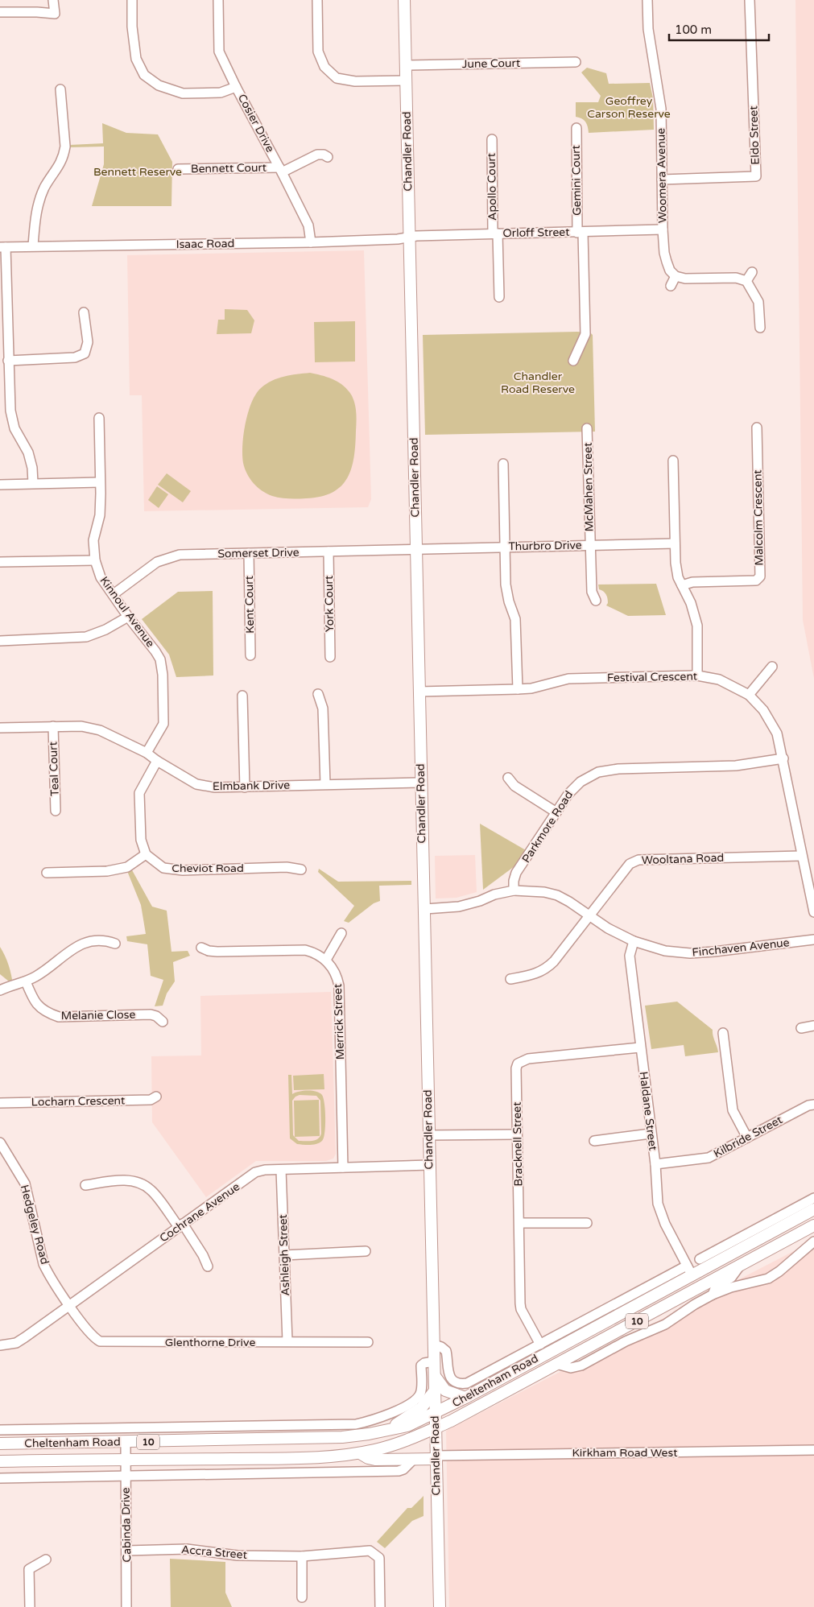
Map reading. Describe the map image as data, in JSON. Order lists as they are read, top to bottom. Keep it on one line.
{"streets":{"main road":["Chandler Road","10","Cheltenham Road"],"street":["June Court","Cosier Drive","Eldo Street","Bennett Court","Woomera Avenue","Gemini Court","Apollo Court","Orloff Street","Isaac Road","McMahen Street","Malcolm Crescent","Thurbro Drive","Somerset Drive","York Court","Kent Court","Kinnoul Avenue","Festival Crescent","Teal Court","Elmbank Drive","Parkmore Road","Wooltana Road","Cheviot Road","Finchaven Avenue","Melanie Close","Merrick Street","Locharn Crescent","Haldane Street","Kilbride Street","Bracknell Street","Cochrane Avenue","Hedgeley Road","Ashleigh Street","Glenthorne Drive","Kirkham Road West","Cabinda Drive","Accra Street"]},"crossings":[["June Court","Chandler Road"],["Cosier Drive","Bennett Court"],["Cosier Drive","Isaac Road"],["Eldo Street","Woomera Avenue"],["Chandler Road","Orloff Street"],["Chandler Road","Isaac Road"],["Chandler Road","Thurbro Drive"],["Chandler Road","Somerset Drive"],["Chandler Road","Festival Crescent"],["Chandler Road","Elmbank Drive"],["Chandler Road","Cochrane Avenue"],["Chandler Road","Cheltenham Road"],["Chandler Road","Kirkham Road West"],["Woomera Avenue","Orloff Street"],["Gemini Court","Orloff Street"],["Apollo Court","Orloff Street"],["Orloff Street","Isaac Road"],["McMahen Street","Thurbro Drive"],["Thurbro Drive","Somerset Drive"],["Somerset Drive","York Court"],["Somerset Drive","Kent Court"],["Somerset Drive","Kinnoul Avenue"],["Kinnoul Avenue","Elmbank Drive"],["Festival Crescent","Parkmore Road"],["Festival Crescent","Wooltana Road"],["Teal Court","Elmbank Drive"],["Parkmore Road","Finchaven Avenue"],["Wooltana Road","Finchaven Avenue"],["Finchaven Avenue","Haldane Street"],["Merrick Street","Cochrane Avenue"],["Haldane Street","Kilbride Street"],["Haldane Street","Bracknell Street"],["Haldane Street","Cheltenham Road"],["Bracknell Street","Cheltenham Road"],["Cochrane Avenue","Hedgeley Road"],["Cochrane Avenue","Ashleigh Street"],["Cochrane Avenue","Glenthorne Drive"],["Hedgeley Road","Glenthorne Drive"],["Ashleigh Street","Glenthorne Drive"],["Cheltenham Road","Cabinda Drive"],["Cabinda Drive","Accra Street"]],"parks":["Geoffrey Carson Reserve","Bennett Reserve","Chandler Road Reserve"],"scale_bar":"100 m"}
